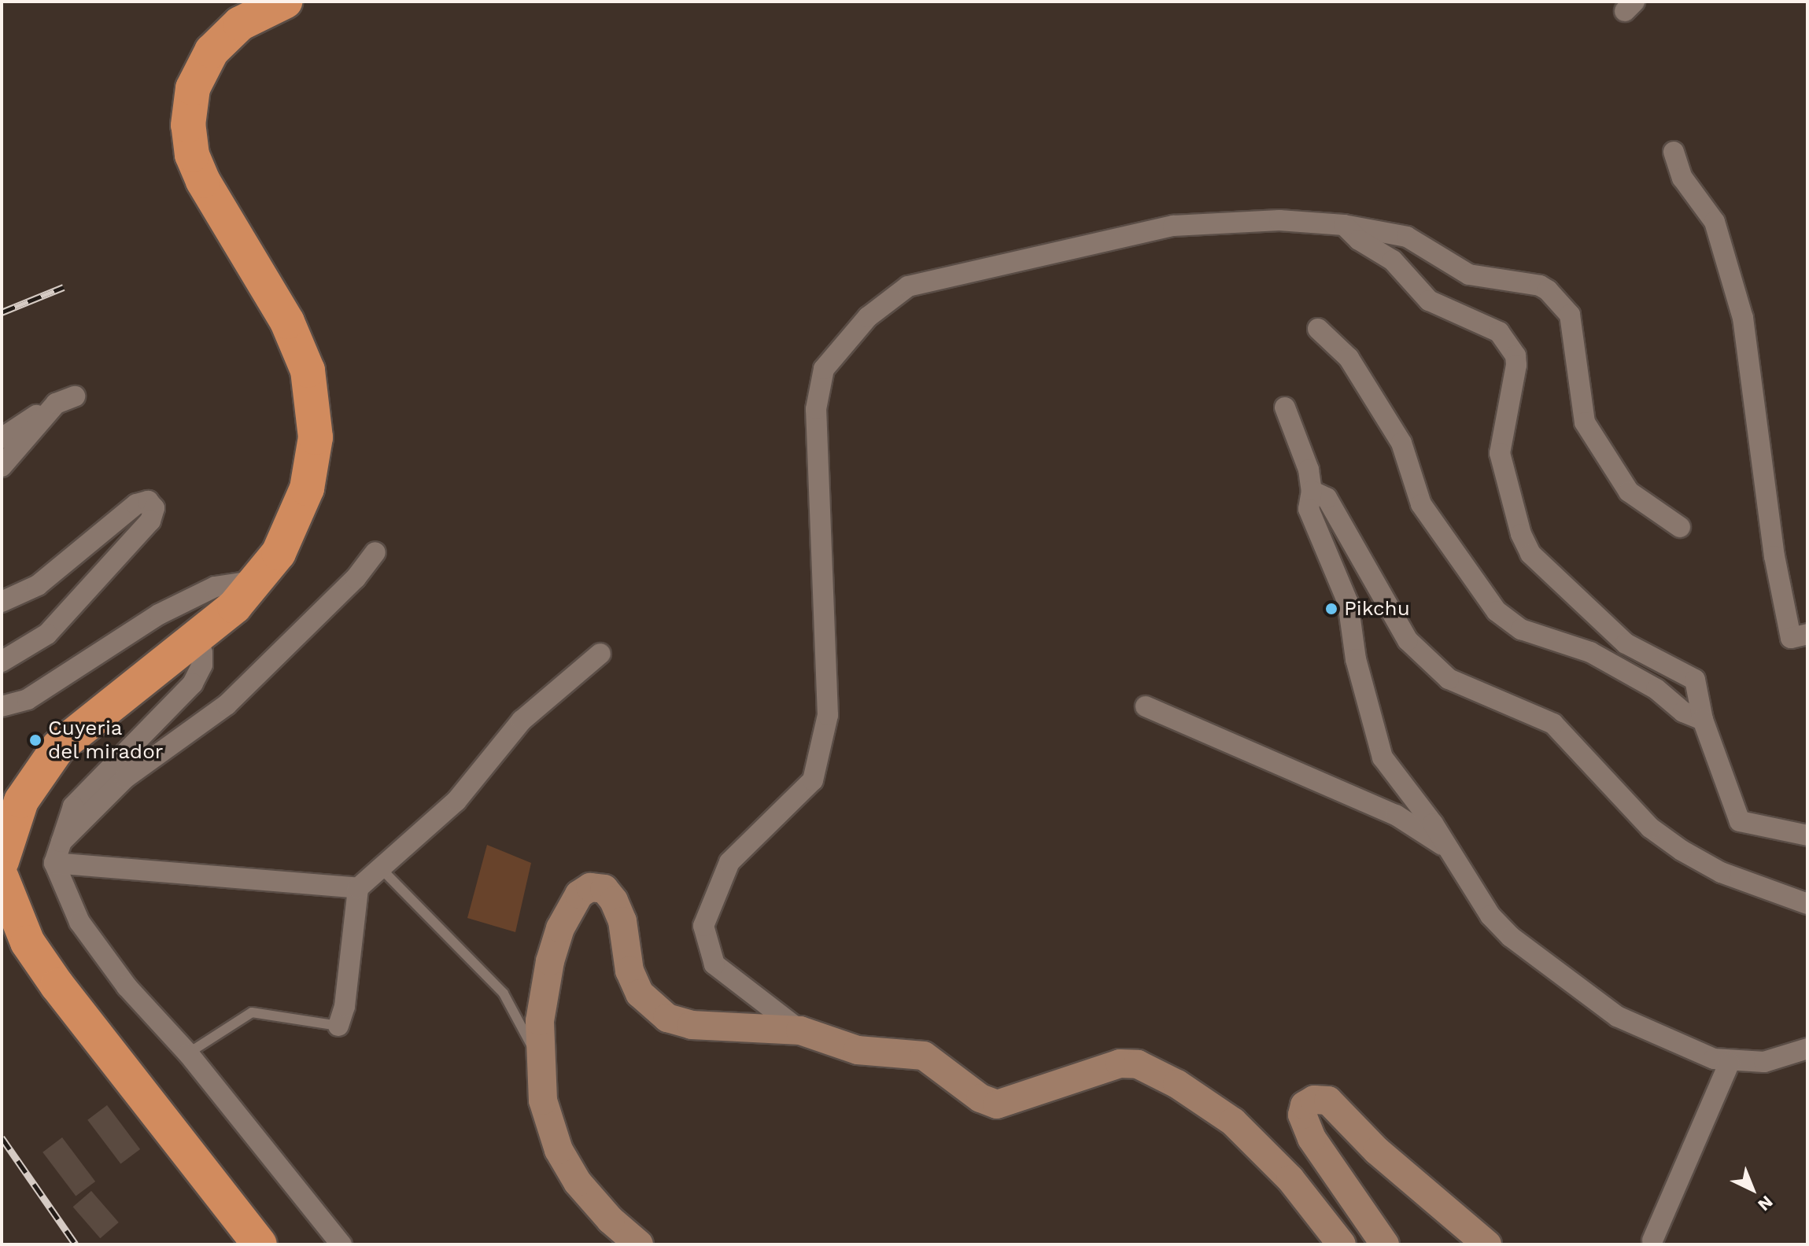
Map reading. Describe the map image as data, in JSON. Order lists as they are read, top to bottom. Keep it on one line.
{"places":["Pikchu","Cuyeria del mirador"],"north":"bottom right"}
